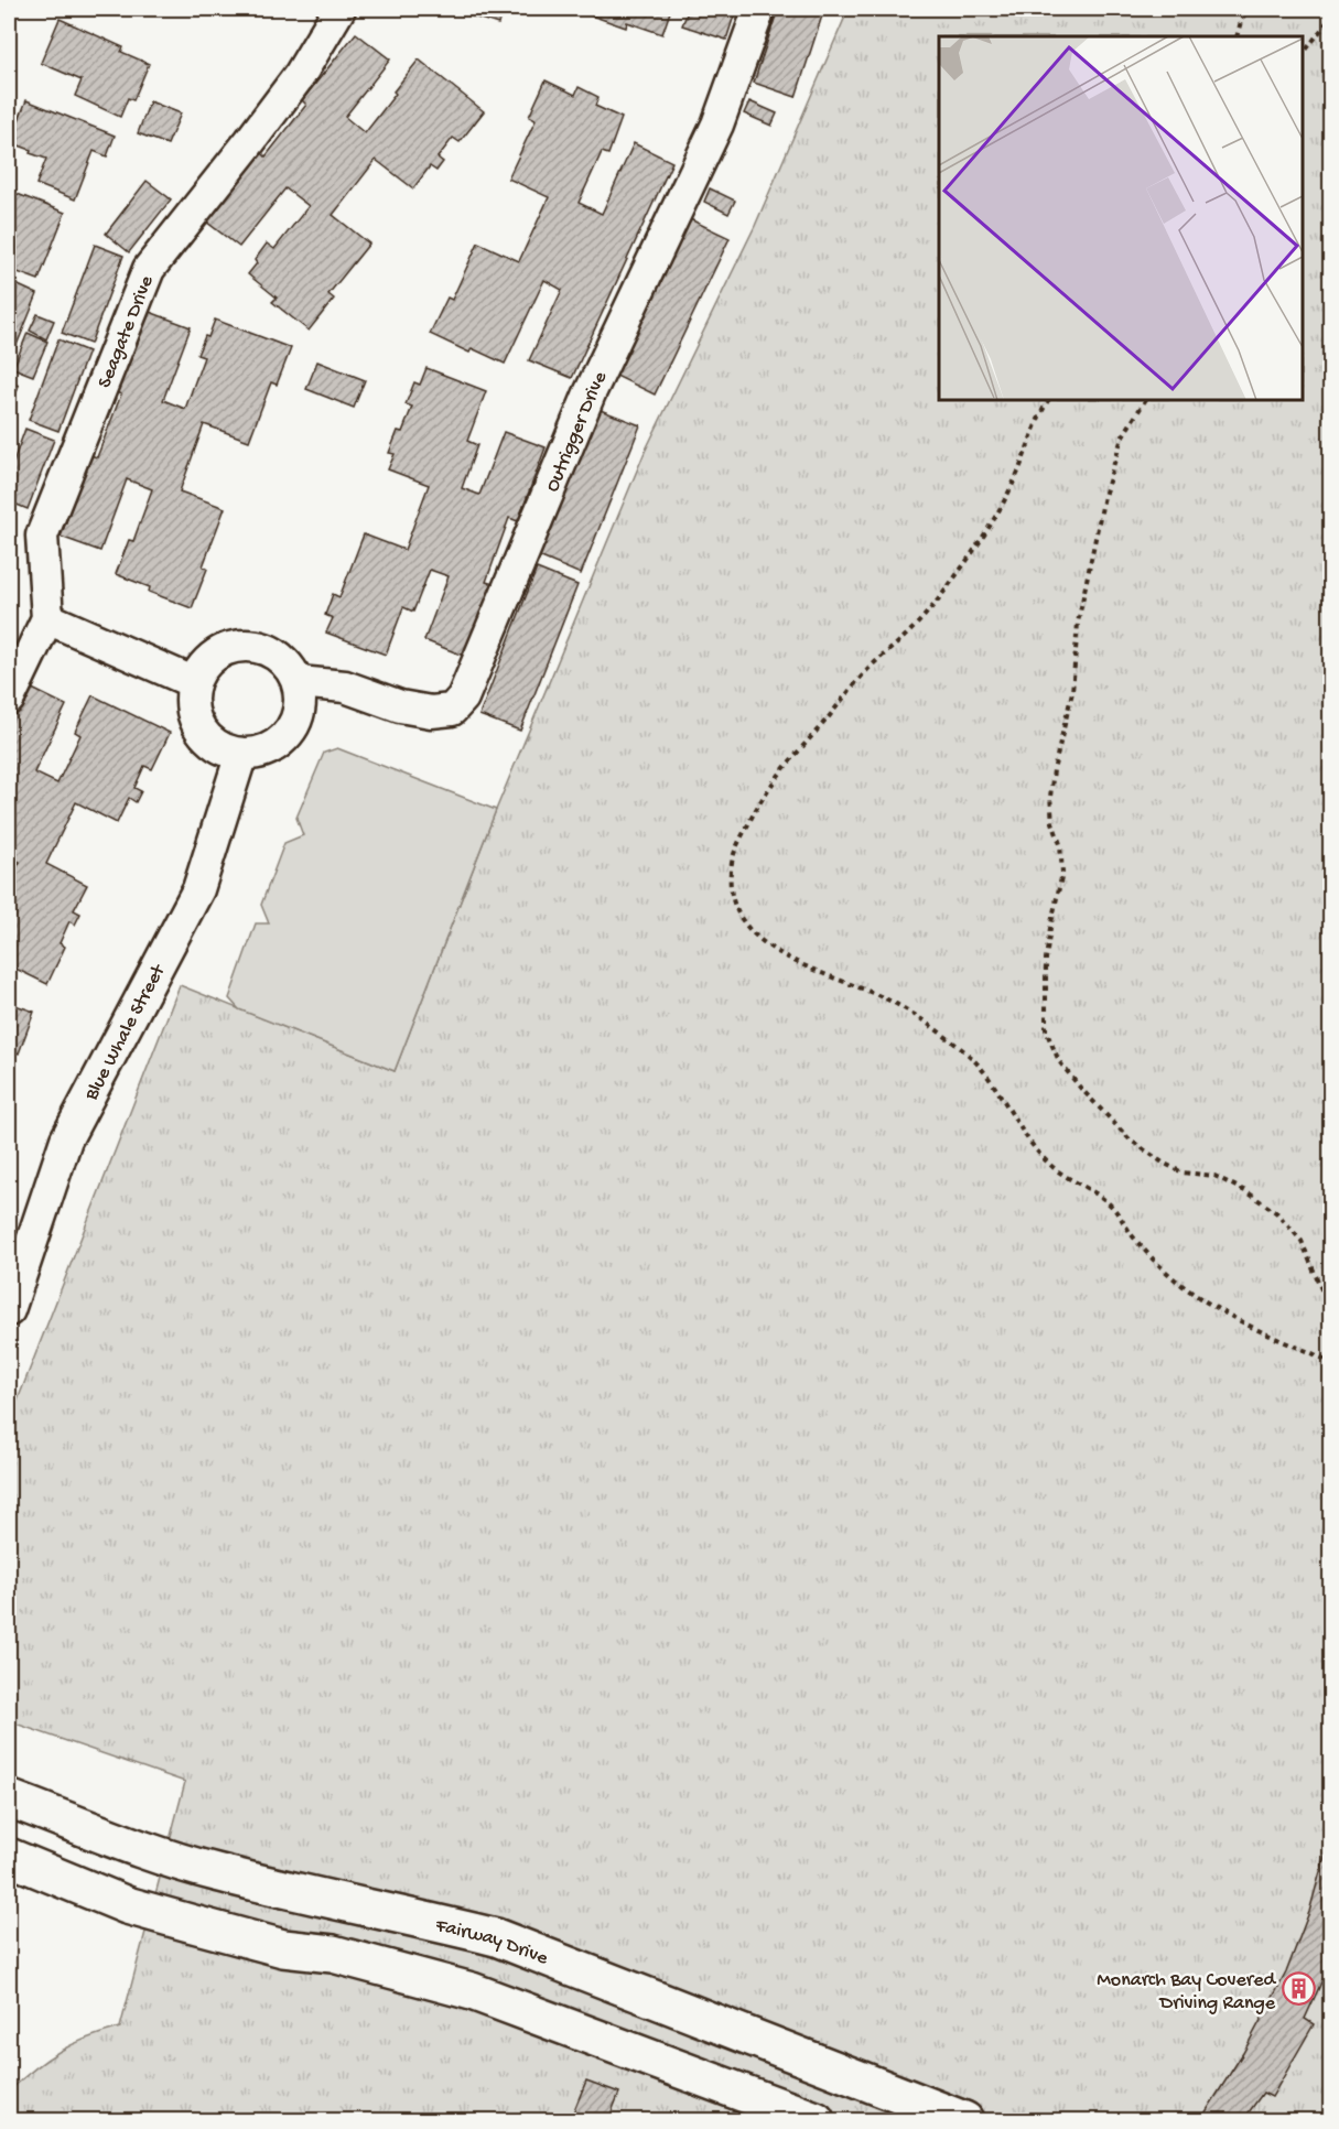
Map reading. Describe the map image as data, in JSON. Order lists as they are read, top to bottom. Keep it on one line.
{"streets":{"street":["Seagate Drive","Outrigger Drive","Blue Whale Street","Fairway Drive"]},"crossings":[["Outrigger Drive","Blue Whale Street"]],"places":{"building":["Monarch Bay Covered Driving Range"]}}
